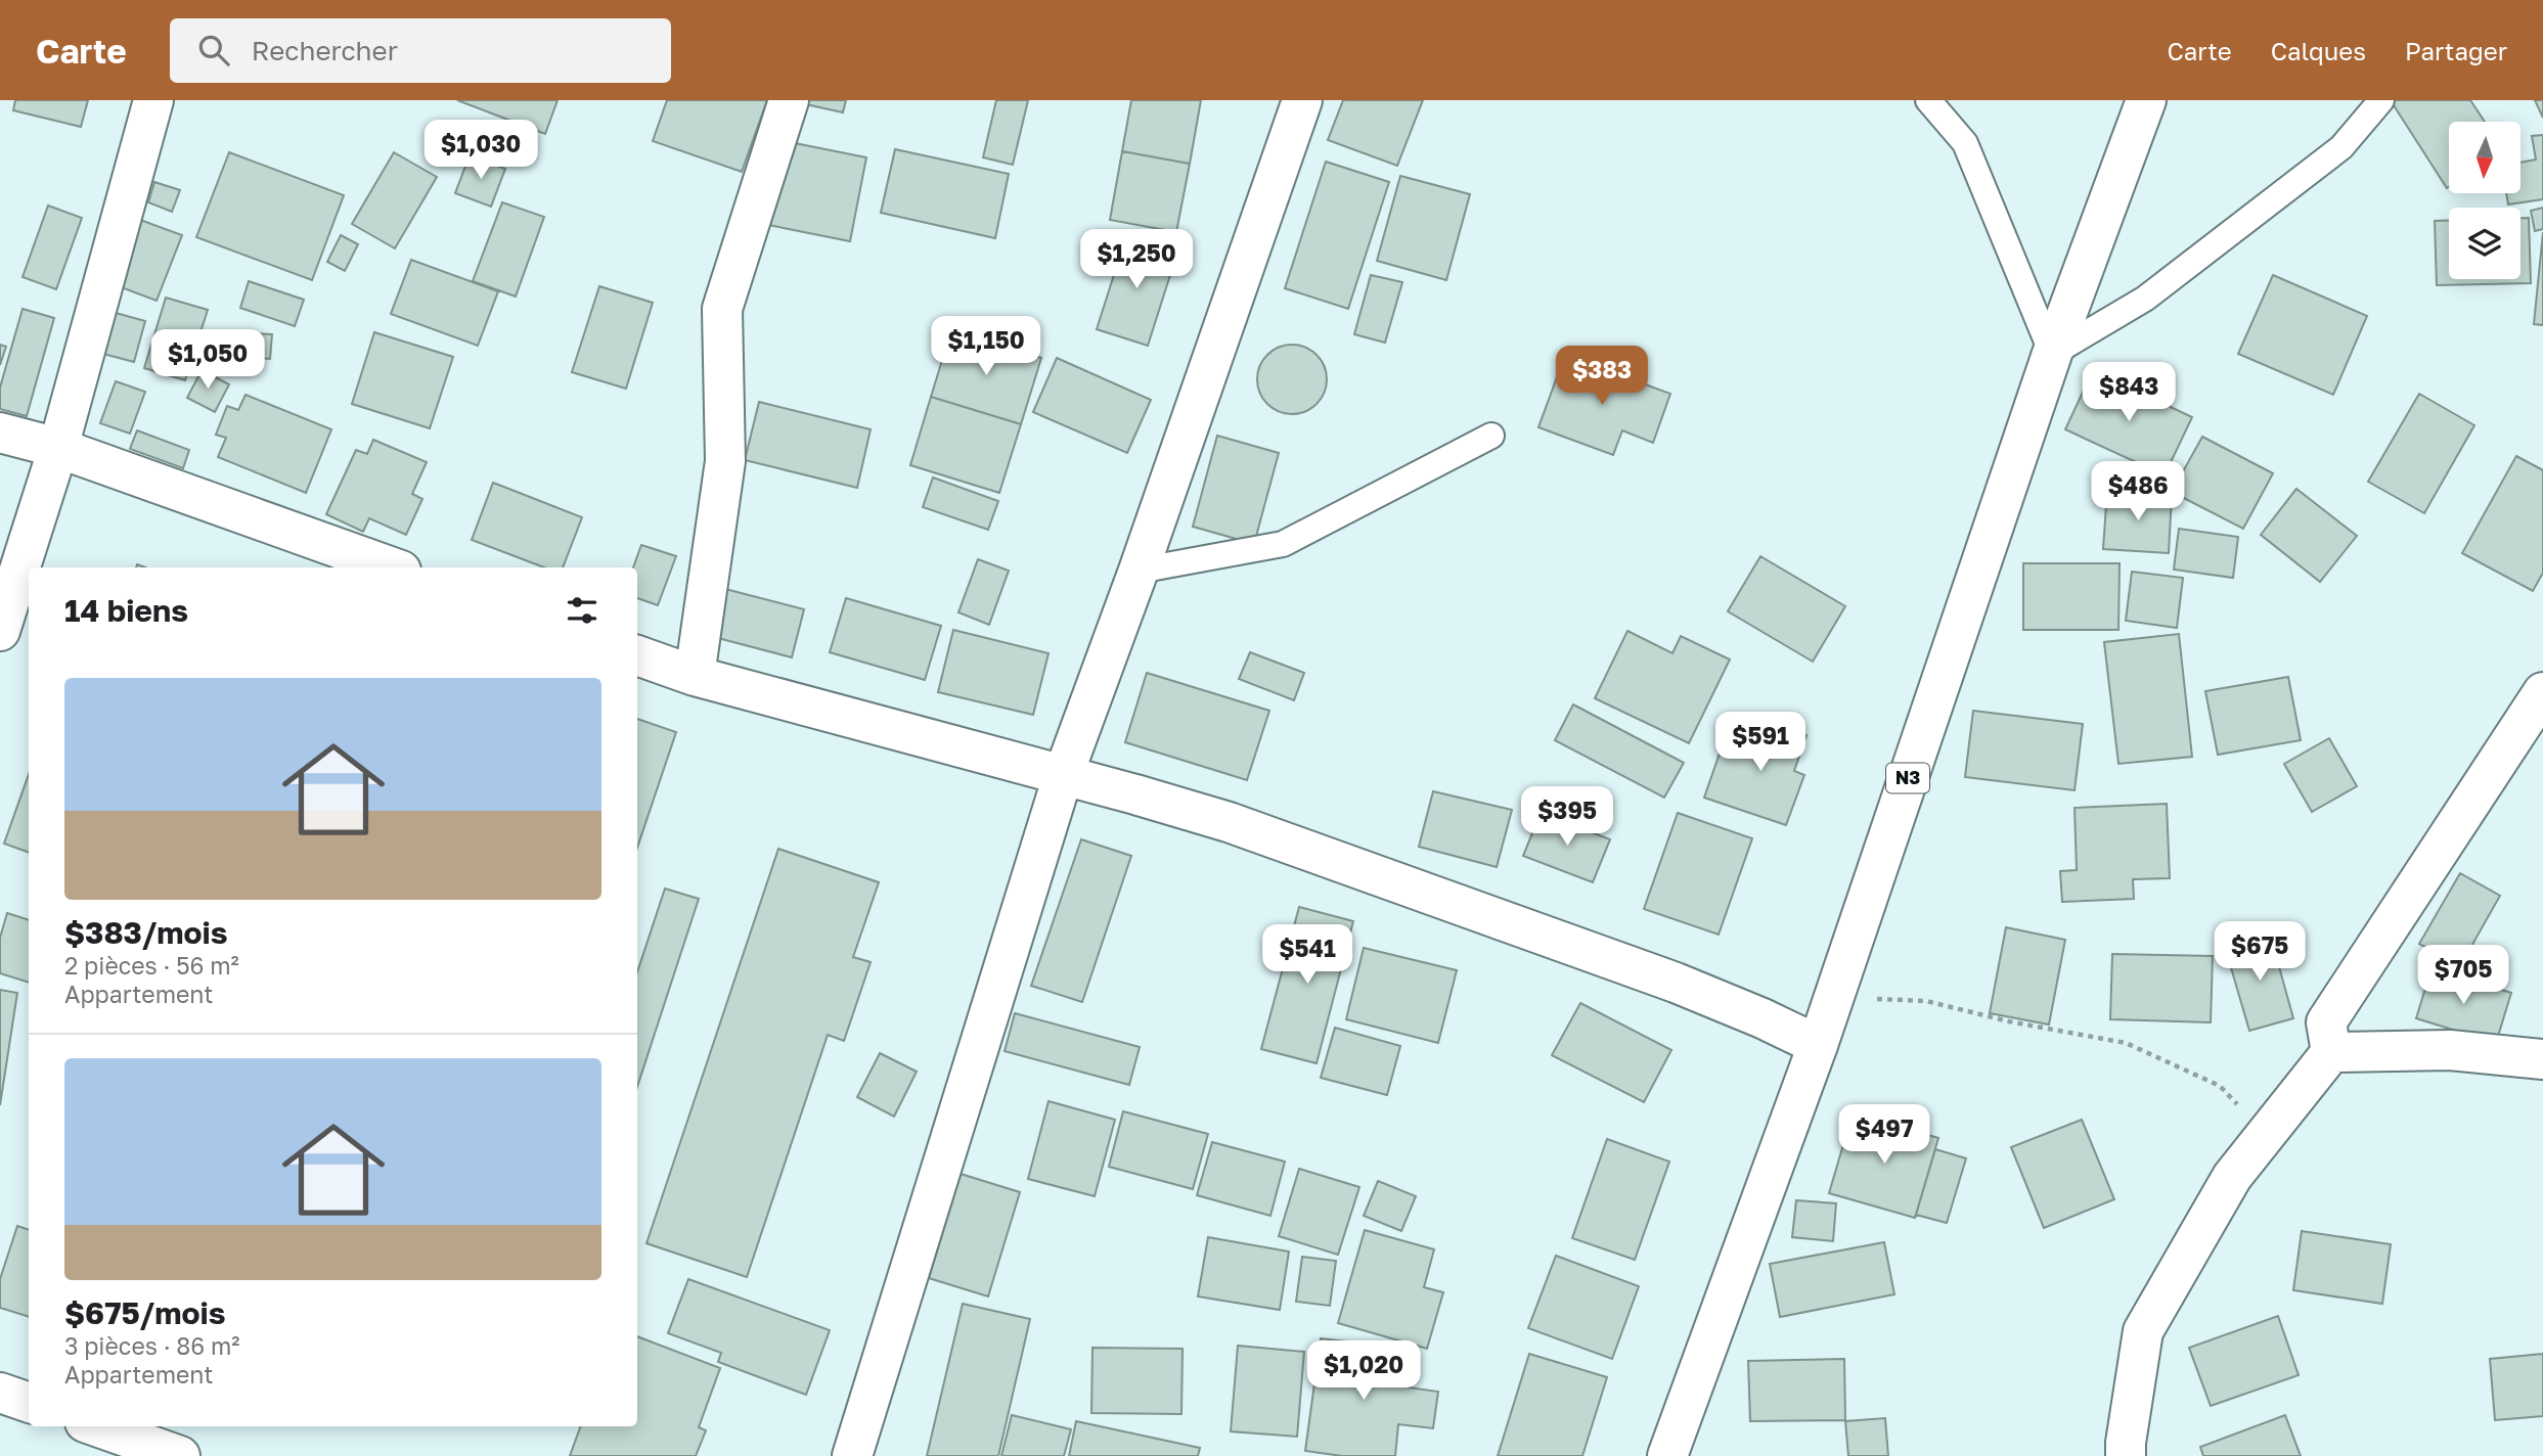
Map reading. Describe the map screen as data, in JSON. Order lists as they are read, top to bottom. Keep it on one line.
{"streets":{"main road":["N3"]},"north":"bottom","page":{"header":"Carte","search":"Rechercher","nav":["Carte","Calques","Partager"],"price":["$1,030","$1,250","$1,150","$1,050","$383","$843","$486","$591","$395","$675","$541","$705","$497","$1,020"],"heading":"14 biens","list":[{"name":"$383/mois","note":"2 pièces · 56 m² · Appartement"},{"name":"$675/mois","note":"3 pièces · 86 m² · Appartement"}]}}
